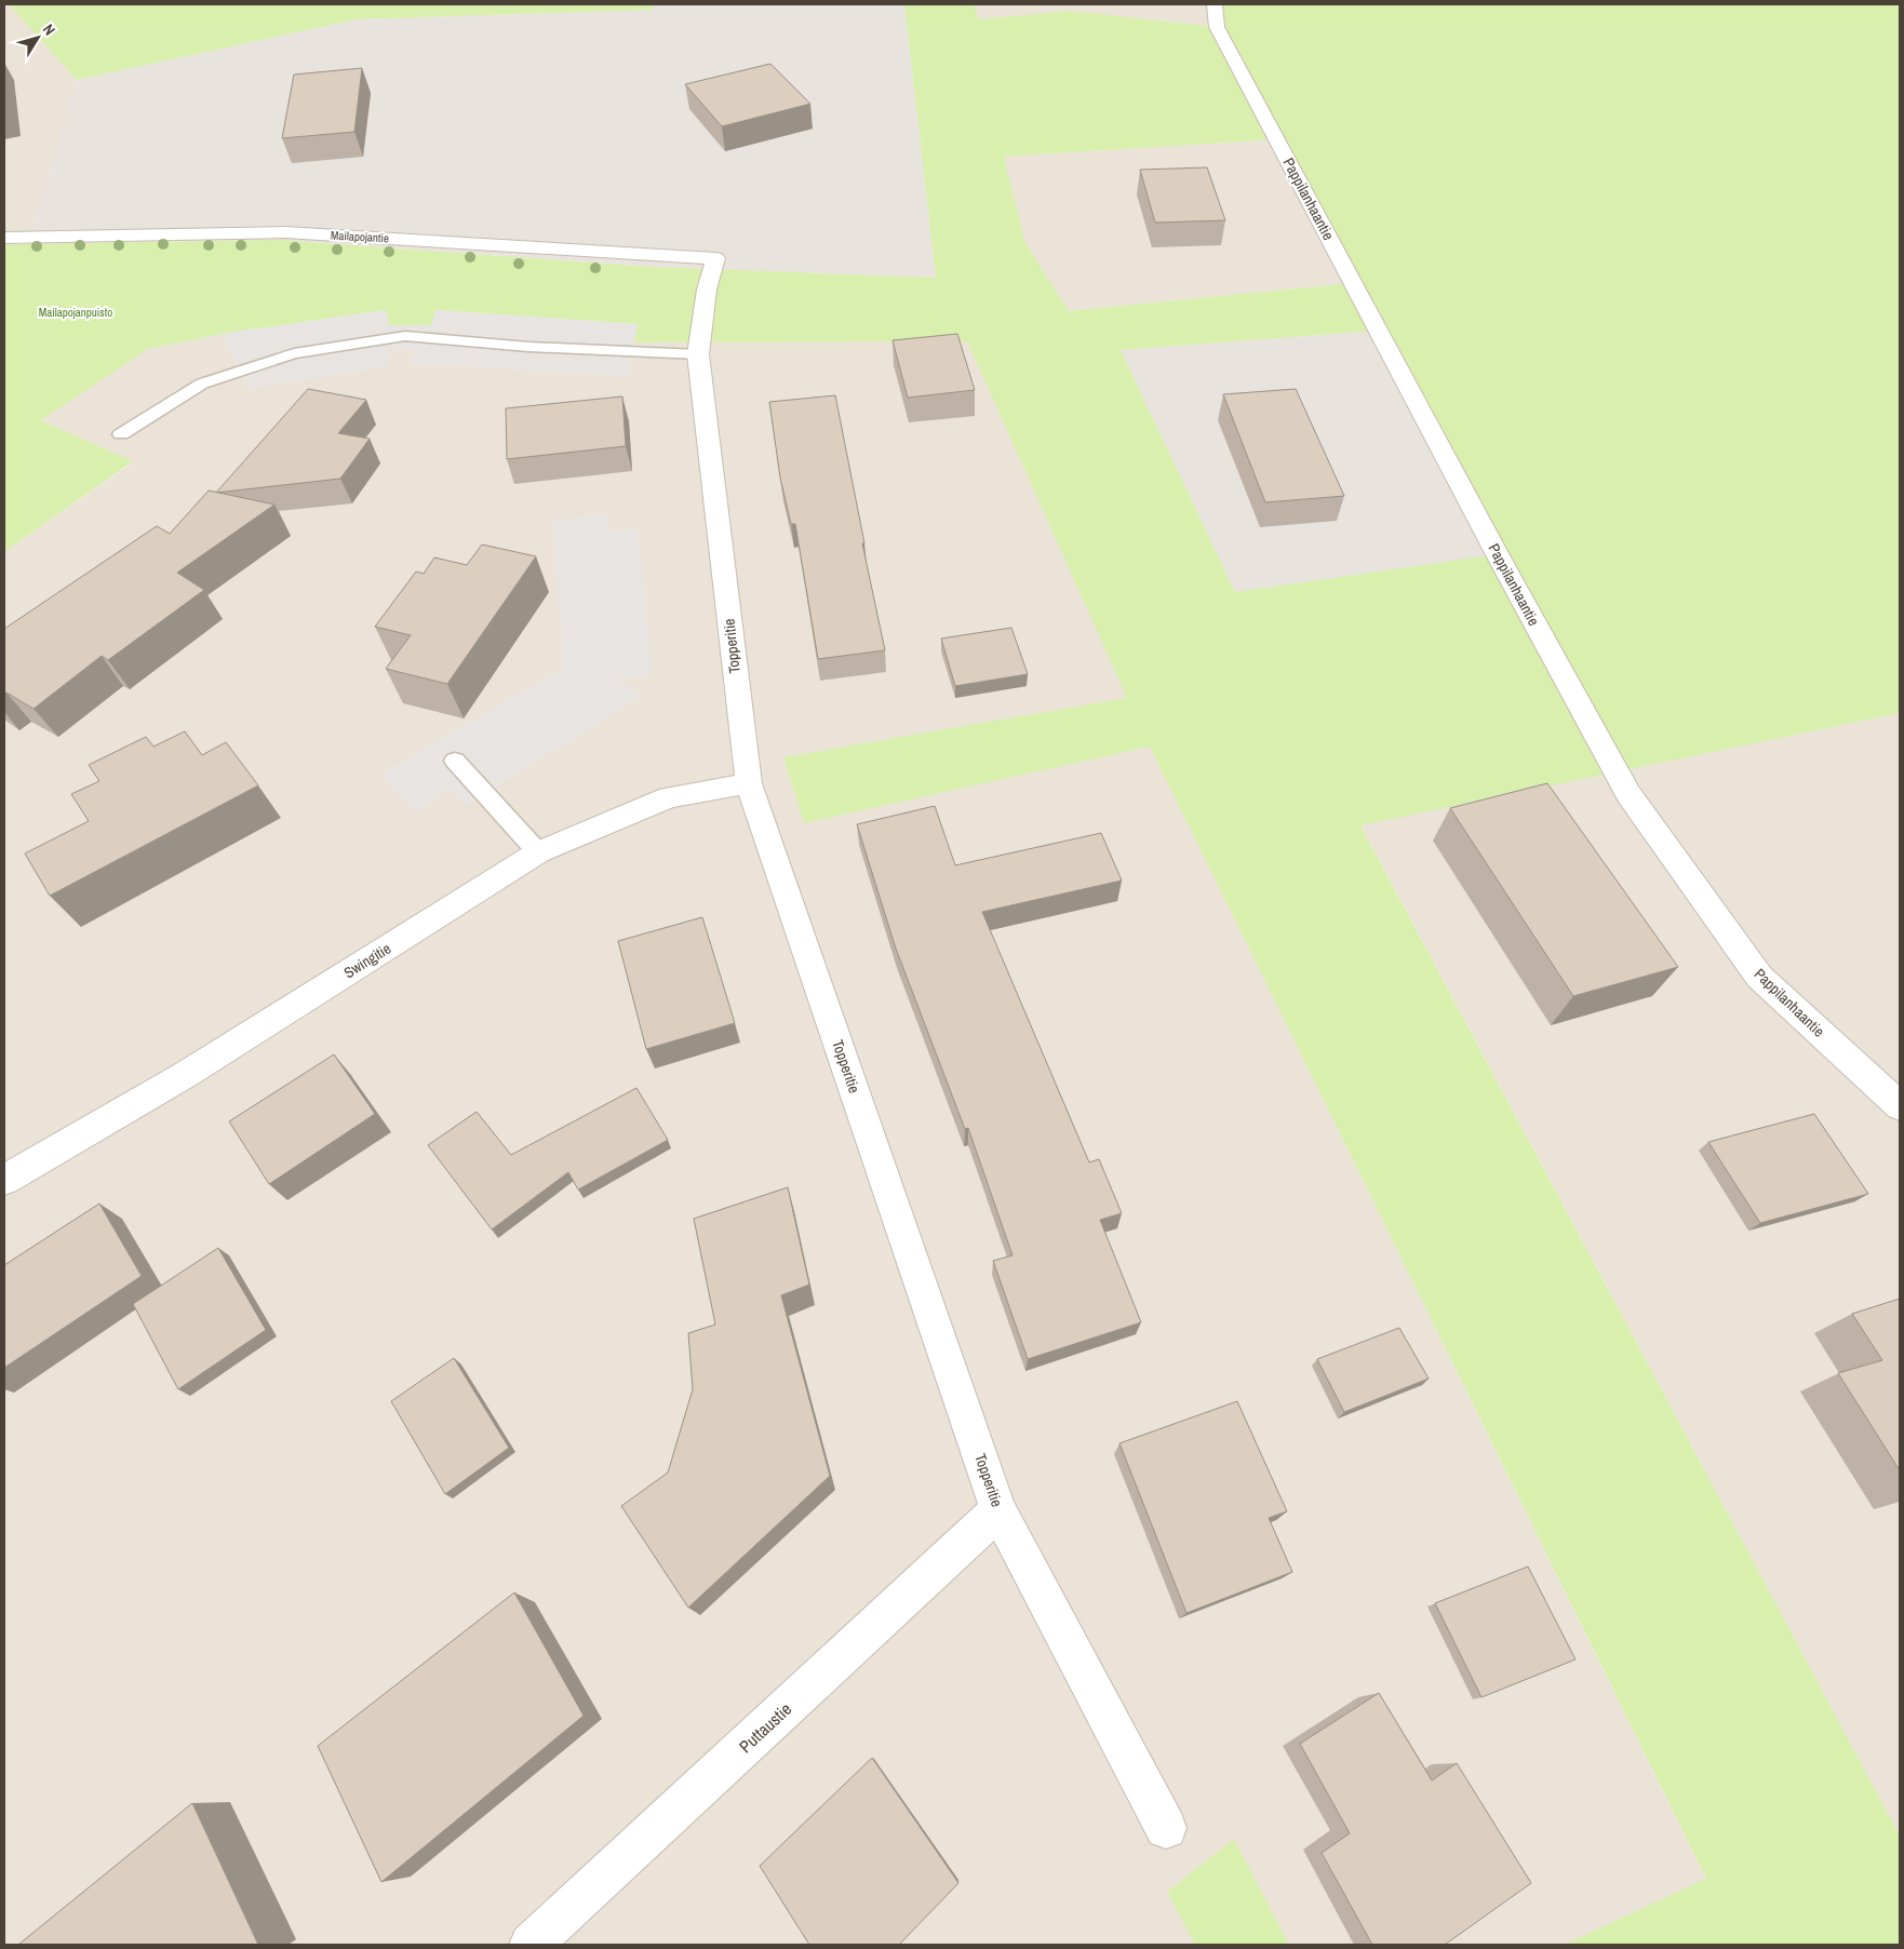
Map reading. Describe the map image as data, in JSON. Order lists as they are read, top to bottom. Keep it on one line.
{"streets":{"street":["Pappilanhaantie","Mailapojantie","Topperitie","Swingitie","Puttaustie"]},"crossings":[["Mailapojantie","Topperitie"],["Topperitie","Swingitie"],["Topperitie","Puttaustie"]],"parks":["Mailapojanpuisto"],"north":"top right"}
